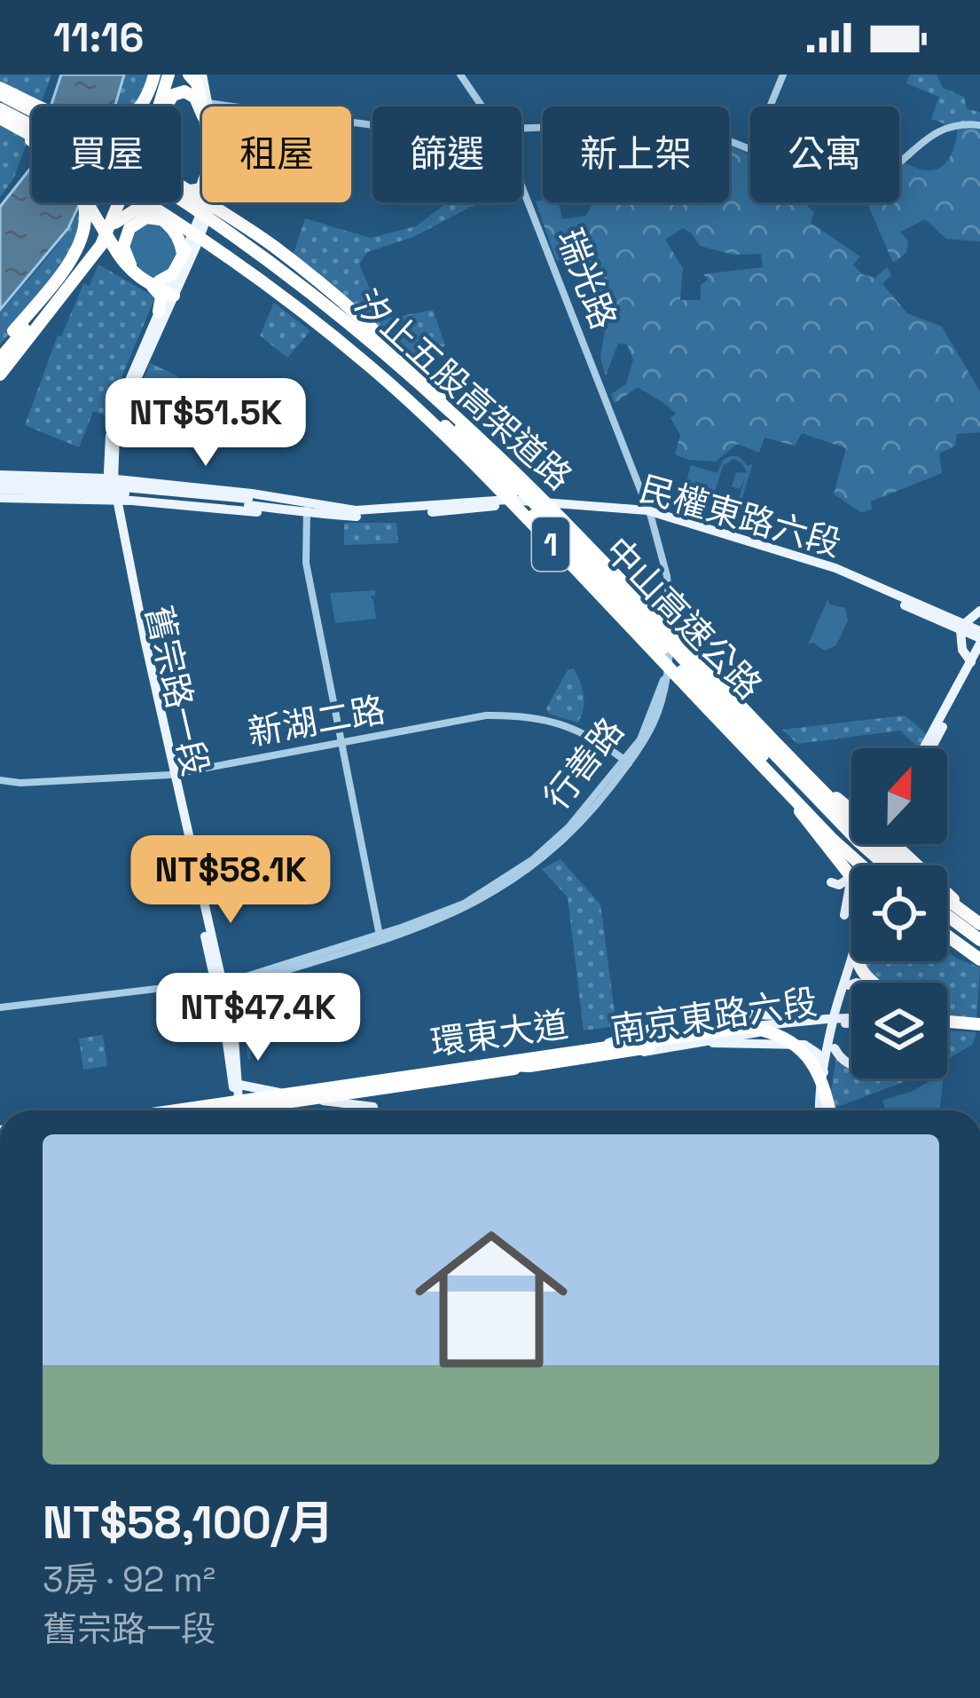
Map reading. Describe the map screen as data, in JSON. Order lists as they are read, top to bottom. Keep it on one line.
{"streets":{"highway":["汐止五股高架道路","1","中山高速公路","環東大道"],"main road":["民權東路六段","舊宗路一段","南京東路六段"],"street":["瑞光路","新湖二路","行善路"]},"crossings":[["瑞光路","民權東路六段"],["瑞光路","行善路"],["汐止五股高架道路","中山高速公路"],["民權東路六段","舊宗路一段"],["舊宗路一段","新湖二路"],["舊宗路一段","行善路"],["舊宗路一段","南京東路六段"],["新湖二路","行善路"]],"north":"top","page":{"status":"11:16","chip":["買屋","租屋","篩選","新上架","公寓"],"price":["NT$51.5K","NT$58.1K","NT$47.4K"],"list":[{"name":"NT$58,100/月","note":"3房 · 92 m² · 舊宗路一段"}]}}
